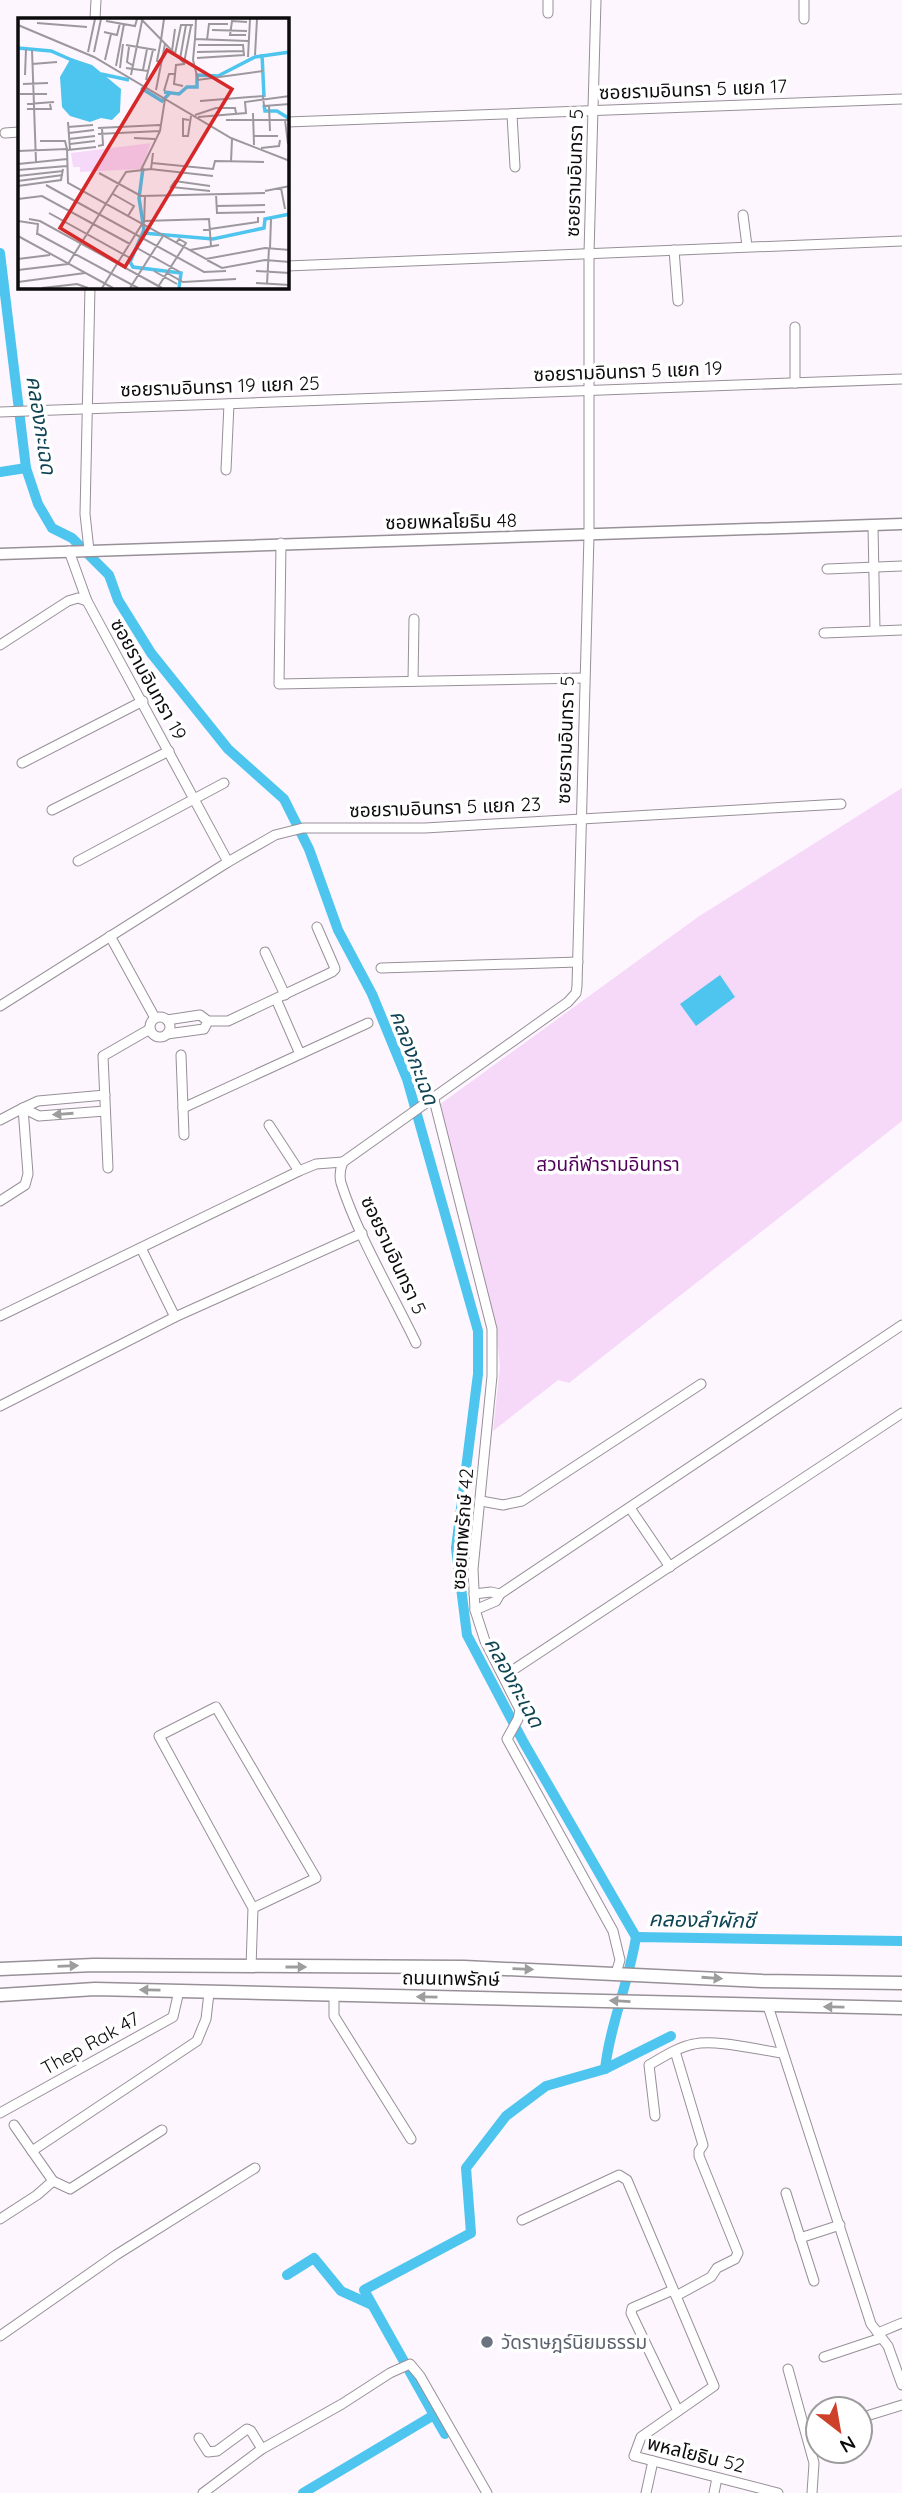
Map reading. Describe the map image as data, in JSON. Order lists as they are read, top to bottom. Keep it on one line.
{"streets":{"main road":["ถนนเทพรักษ์"],"street":["ซอยรามอินทรา 5 แยก 17","ซอยรามอินทรา 5","ซอยรามอินทรา 5 แยก 19","ซอยรามอินทรา 19 แยก 25","ซอยพหลโยธิน 48","ซอยรามอินทรา 19","ซอยรามอินทรา 5 แยก 23","ซอยเทพรักษ์ 42","Thep Rak 47","พหลโยธิน 52"]},"crossings":[["ซอยรามอินทรา 5 แยก 17","ซอยรามอินทรา 5"],["ซอยรามอินทรา 5","ซอยรามอินทรา 5 แยก 19"],["ซอยรามอินทรา 5","ซอยพหลโยธิน 48"],["ซอยรามอินทรา 5","ซอยรามอินทรา 5 แยก 23"],["ซอยรามอินทรา 5","ซอยเทพรักษ์ 42"],["ซอยรามอินทรา 5 แยก 19","ซอยรามอินทรา 19 แยก 25"],["ซอยพหลโยธิน 48","ซอยรามอินทรา 19"],["ซอยรามอินทรา 19","ซอยรามอินทรา 5 แยก 23"],["ซอยเทพรักษ์ 42","ถนนเทพรักษ์"],["ถนนเทพรักษ์","Thep Rak 47"]],"water":["คลองกะเฉด","คลองลำผักชี"],"parks":["สวนกีฬารามอินทรา"],"places":["วัดราษฎร์นิยมธรรม"],"north":"bottom right"}
